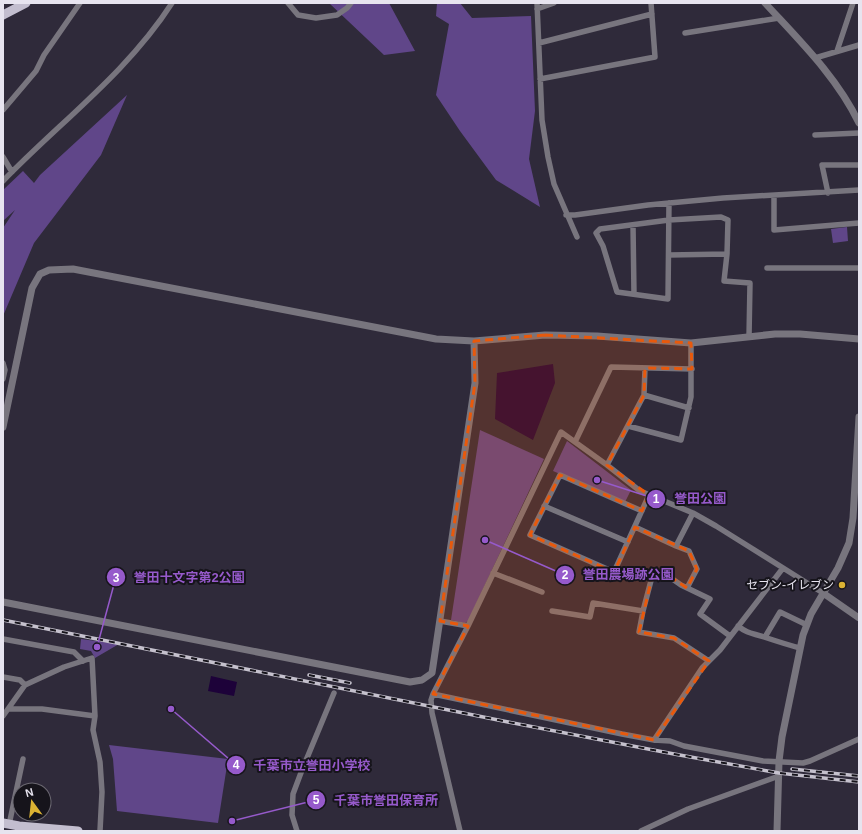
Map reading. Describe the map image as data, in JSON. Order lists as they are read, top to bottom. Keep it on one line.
{"places":["誉田公園","誉田農場跡公園","セブン-イレブン","誉田十文字第2公園","千葉市立誉田小学校","千葉市誉田保育所"],"north":"top"}
